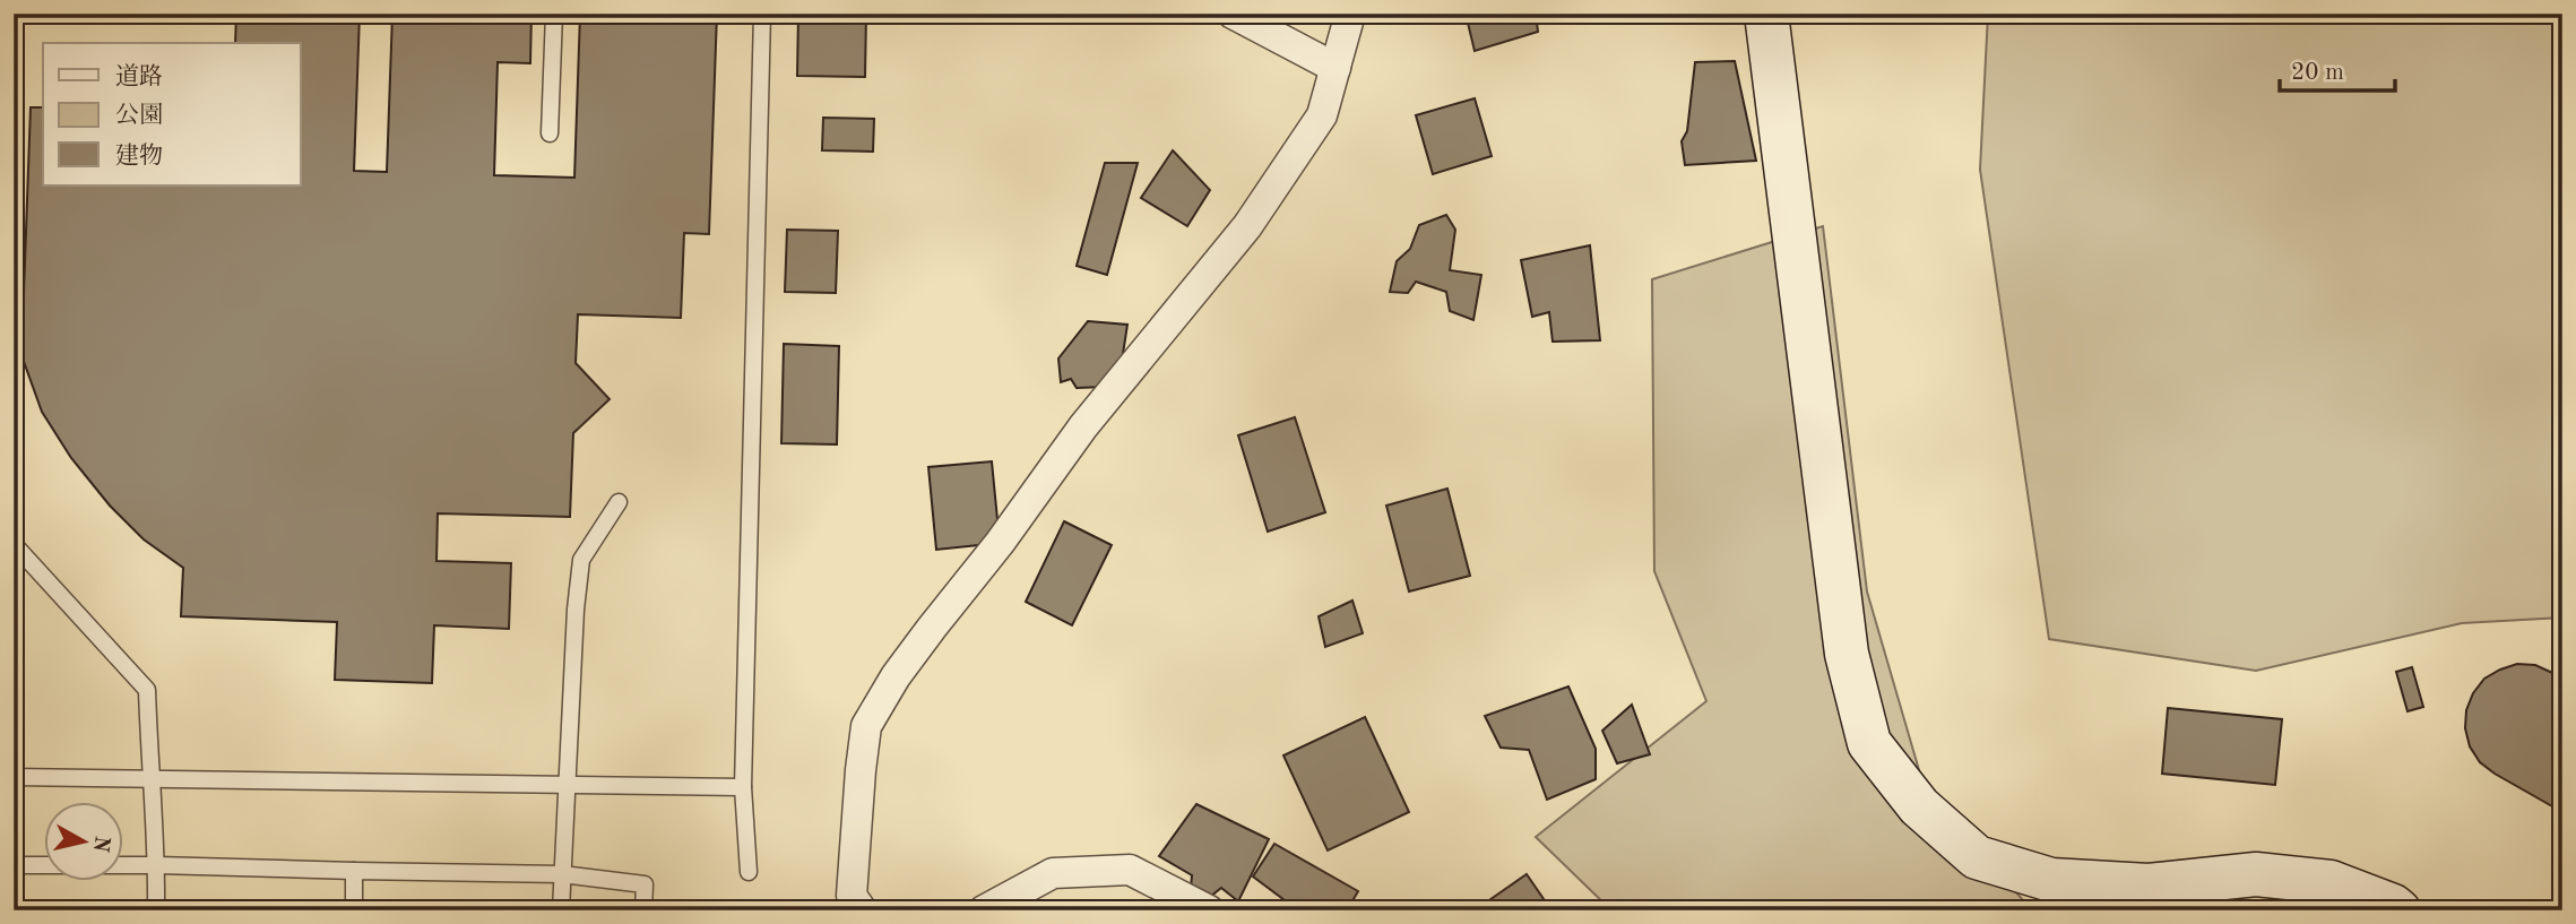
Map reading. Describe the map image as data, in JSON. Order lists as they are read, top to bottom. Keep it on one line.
{"legend":["道路","公園","建物"],"scale_bar":"20 m","north":"right"}
